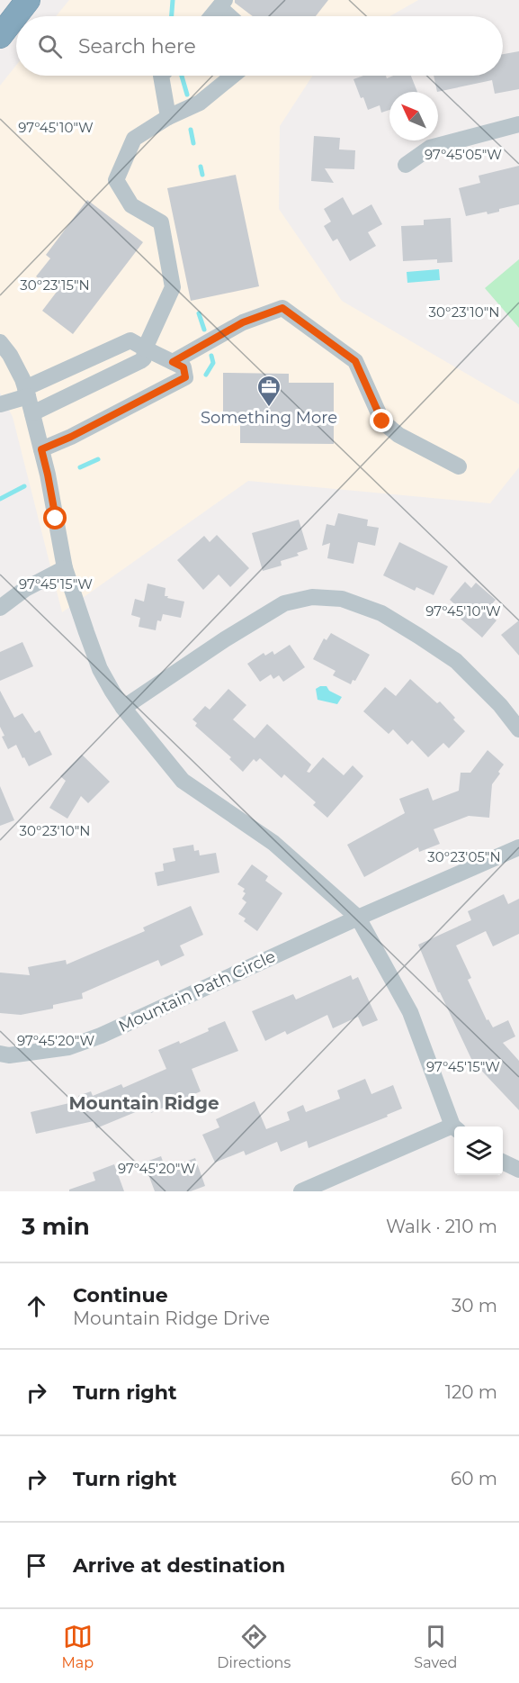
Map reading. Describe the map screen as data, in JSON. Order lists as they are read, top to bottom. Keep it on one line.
{"streets":{"street":["Mountain Path Circle"]},"districts":["Mountain Ridge"],"places":{"office":["Something More"]},"north":"top left","page":{"search":"Search here","heading":["3 min","Walk · 210 m"],"list":[["Continue","Mountain Ridge Drive","30 m"],["Turn right","120 m"],["Turn right","60 m"],"Arrive at destination"],"nav":["Map","Directions","Saved"]},"coordinates":["97°45'10\"W","97°45'05\"W","30°23'15\"N","30°23'10\"N","97°45'15\"W","30°23'05\"N","97°45'20\"W"]}
